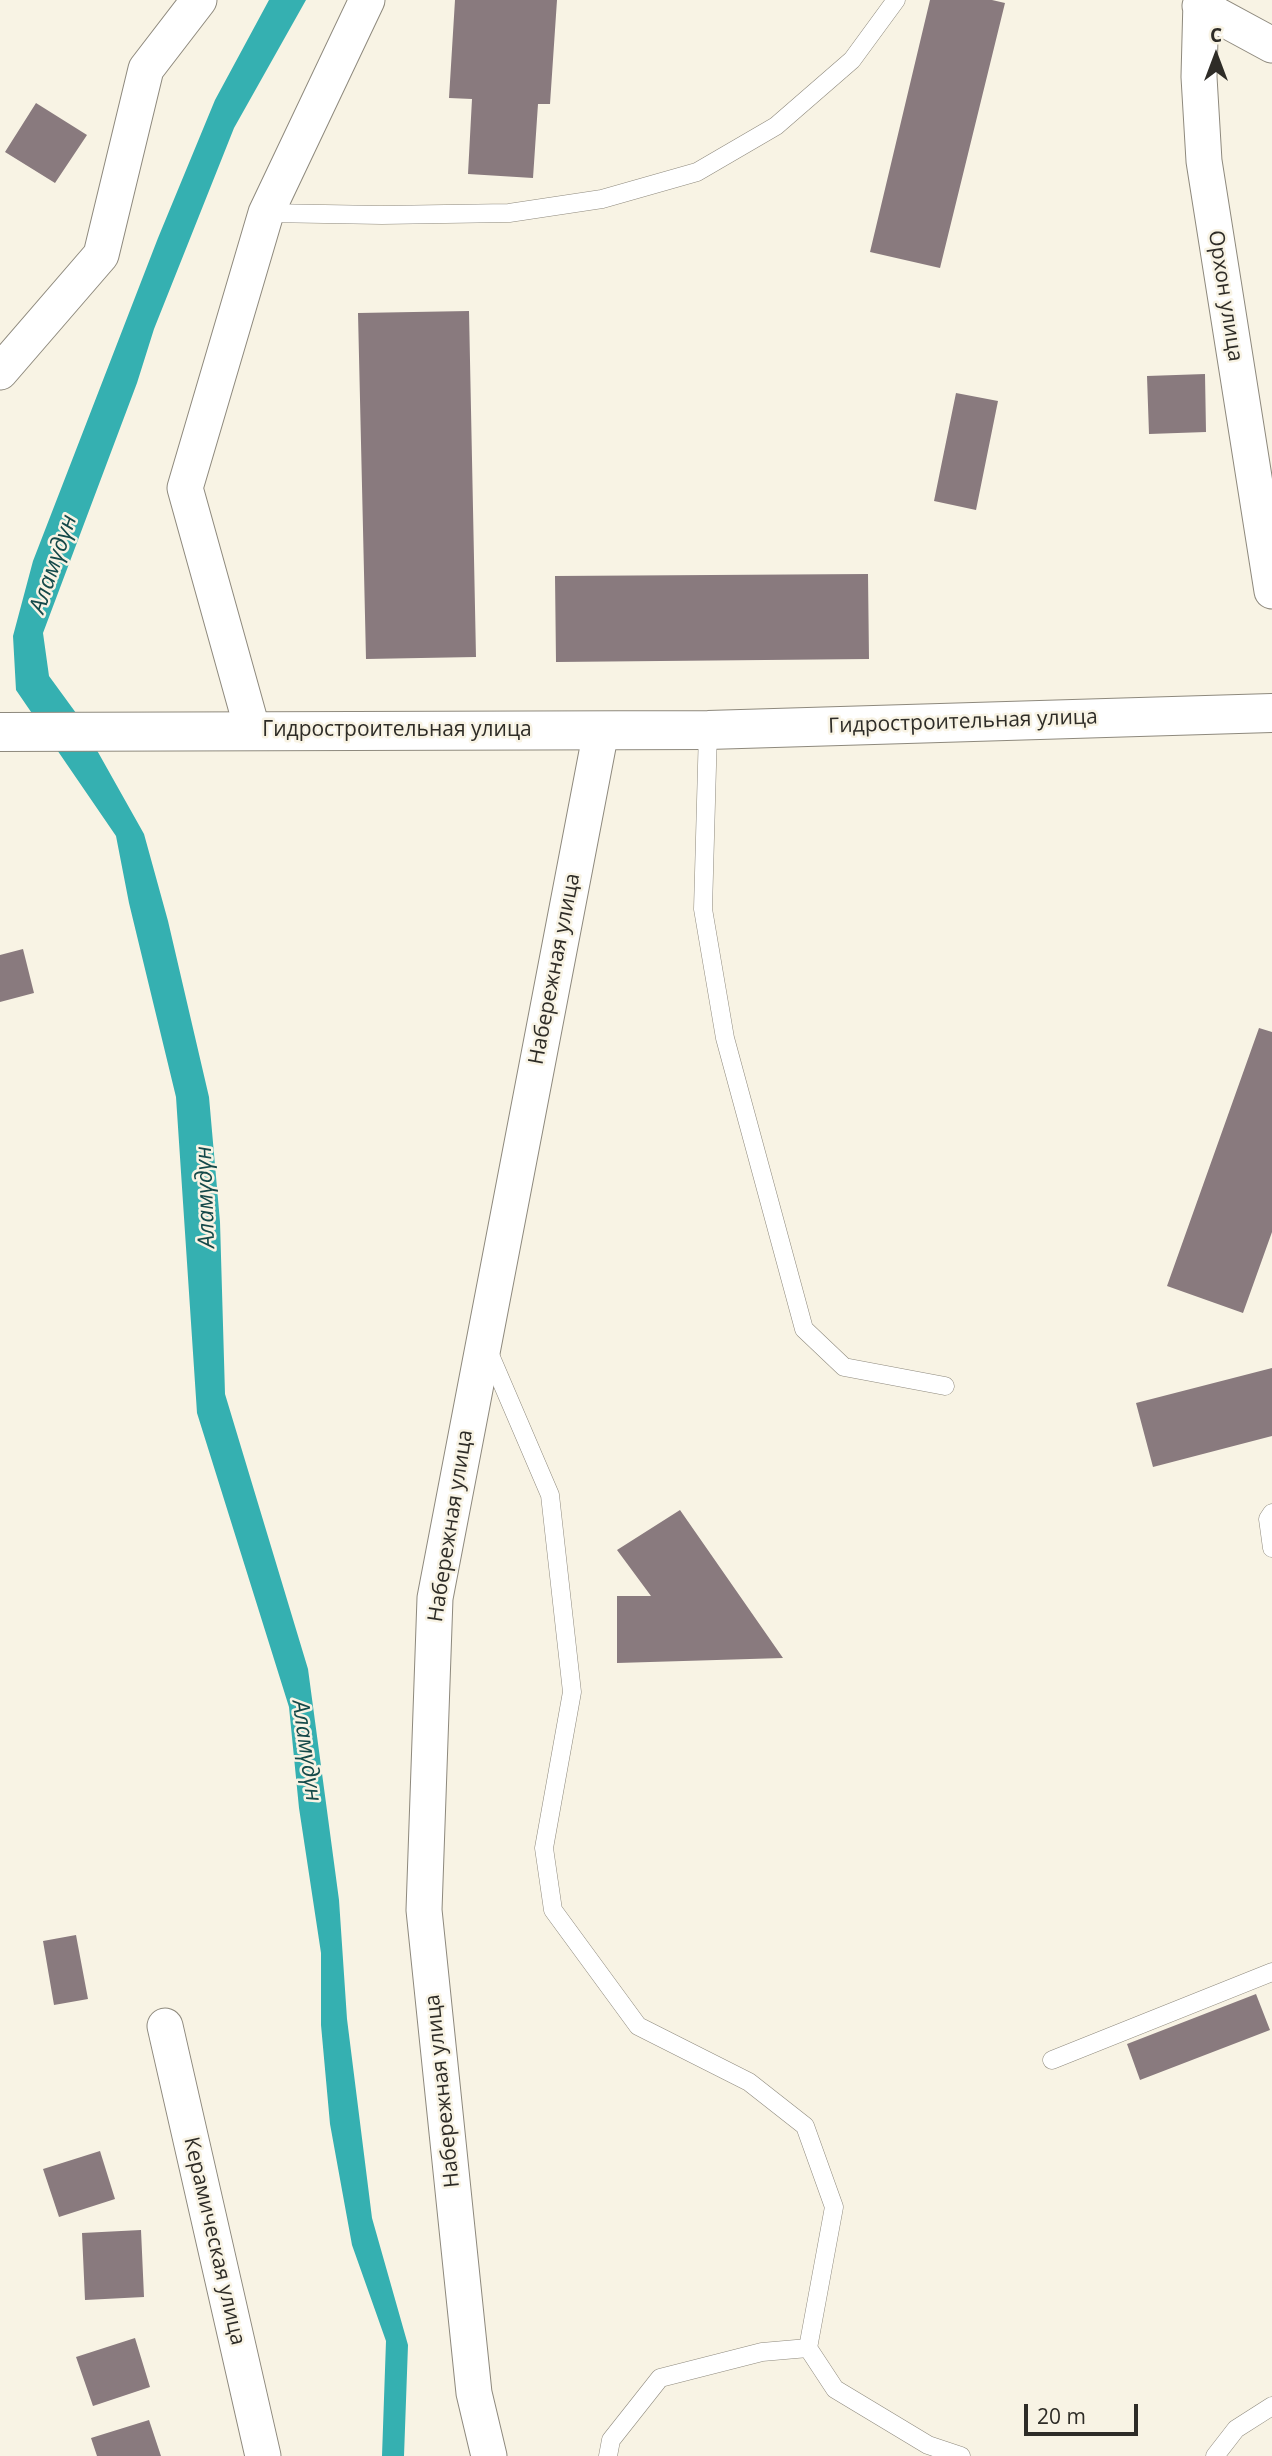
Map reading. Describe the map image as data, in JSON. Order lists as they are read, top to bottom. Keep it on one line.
{"streets":{"street":["Орхон улица","Гидростроительная улица","Набережная улица","Керамическая улица"]},"crossings":[["Гидростроительная улица","Набережная улица"]],"water":["Аламүдүн"],"scale_bar":"20 m","north":"top"}
